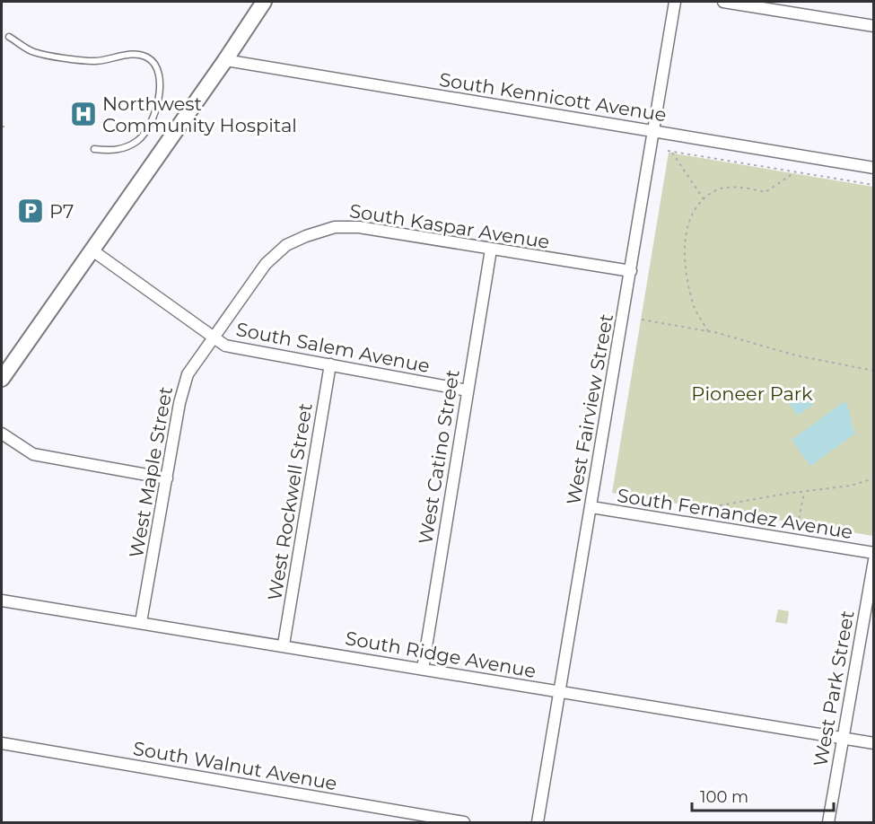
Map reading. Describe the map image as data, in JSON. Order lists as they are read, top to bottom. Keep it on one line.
{"streets":{"street":["South Kennicott Avenue","South Kaspar Avenue","South Salem Avenue","West Fairview Street","West Catino Street","West Maple Street","West Rockwell Street","South Fernandez Avenue","South Ridge Avenue","West Park Street","South Walnut Avenue"]},"crossings":[["South Kennicott Avenue","West Fairview Street"],["South Kaspar Avenue","South Salem Avenue"],["South Kaspar Avenue","West Fairview Street"],["South Kaspar Avenue","West Catino Street"],["South Kaspar Avenue","West Maple Street"],["South Salem Avenue","West Catino Street"],["South Salem Avenue","West Maple Street"],["South Salem Avenue","West Rockwell Street"],["West Fairview Street","South Fernandez Avenue"],["West Fairview Street","South Ridge Avenue"],["West Catino Street","South Ridge Avenue"],["West Maple Street","South Ridge Avenue"],["West Rockwell Street","South Ridge Avenue"],["South Ridge Avenue","West Park Street"]],"parks":["Pioneer Park"],"places":{"hospital":["Northwest Community Hospital"],"parking":["P7"]},"scale_bar":"100 m"}
